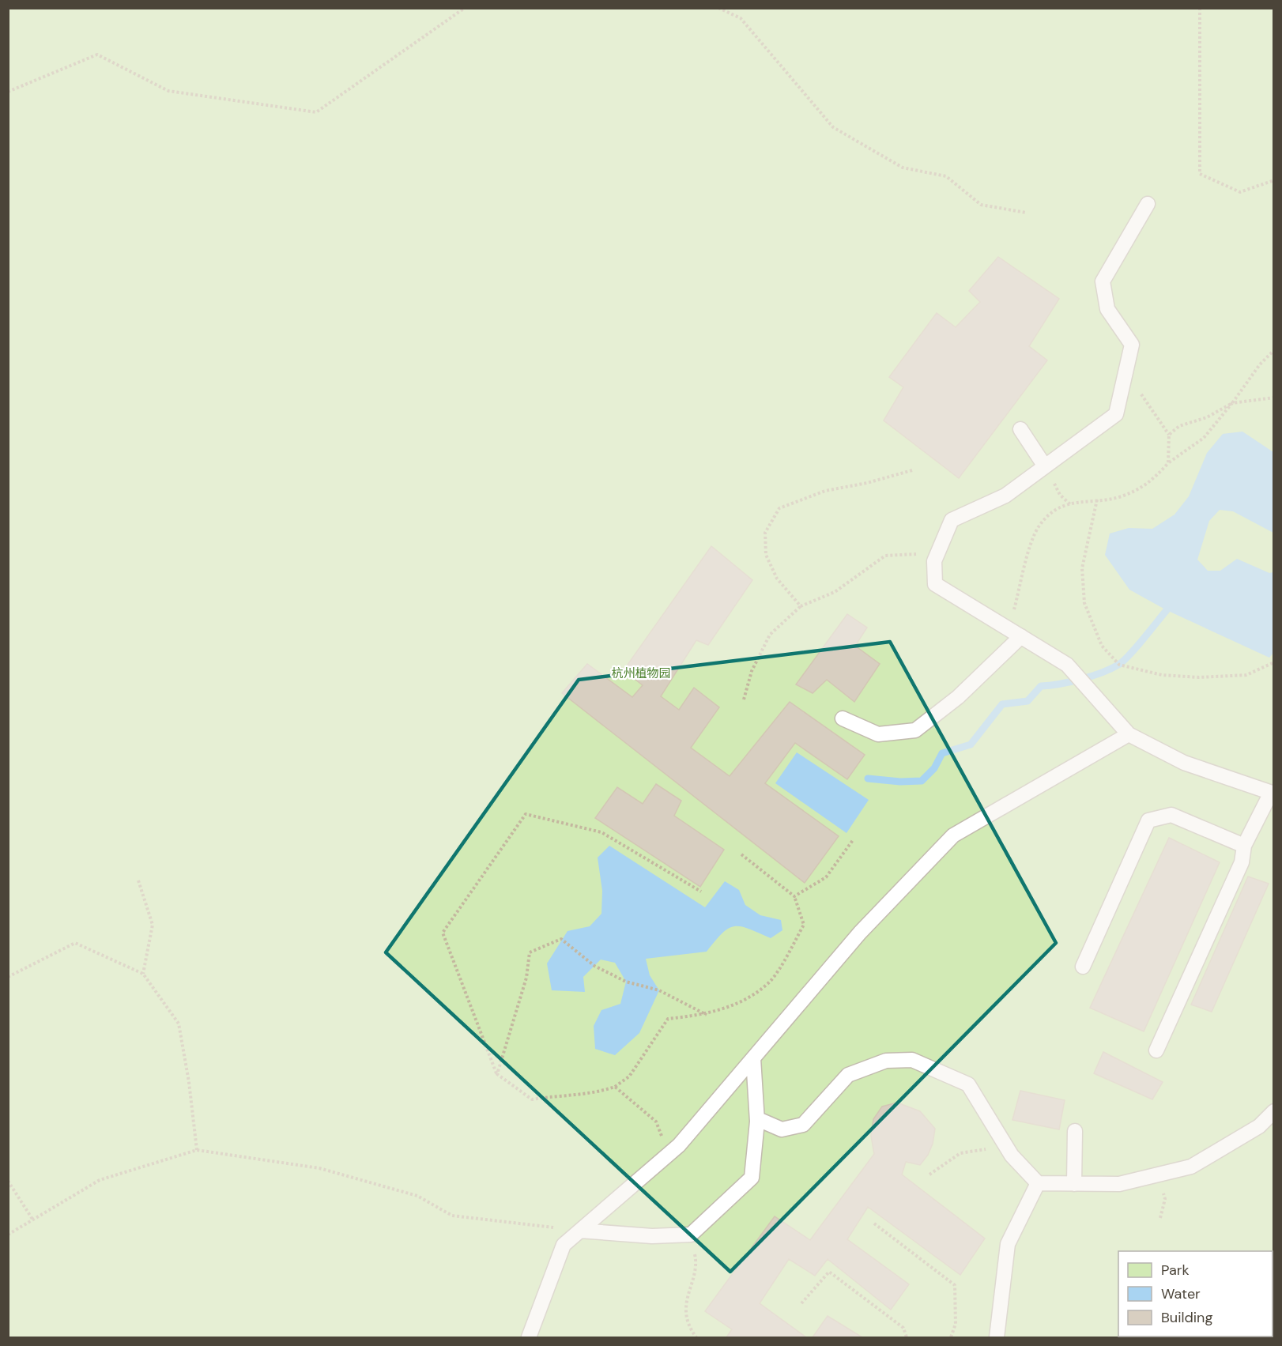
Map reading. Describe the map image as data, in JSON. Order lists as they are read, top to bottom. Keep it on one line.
{"parks":["杭州植物园"],"legend":["Park","Water","Building"]}
